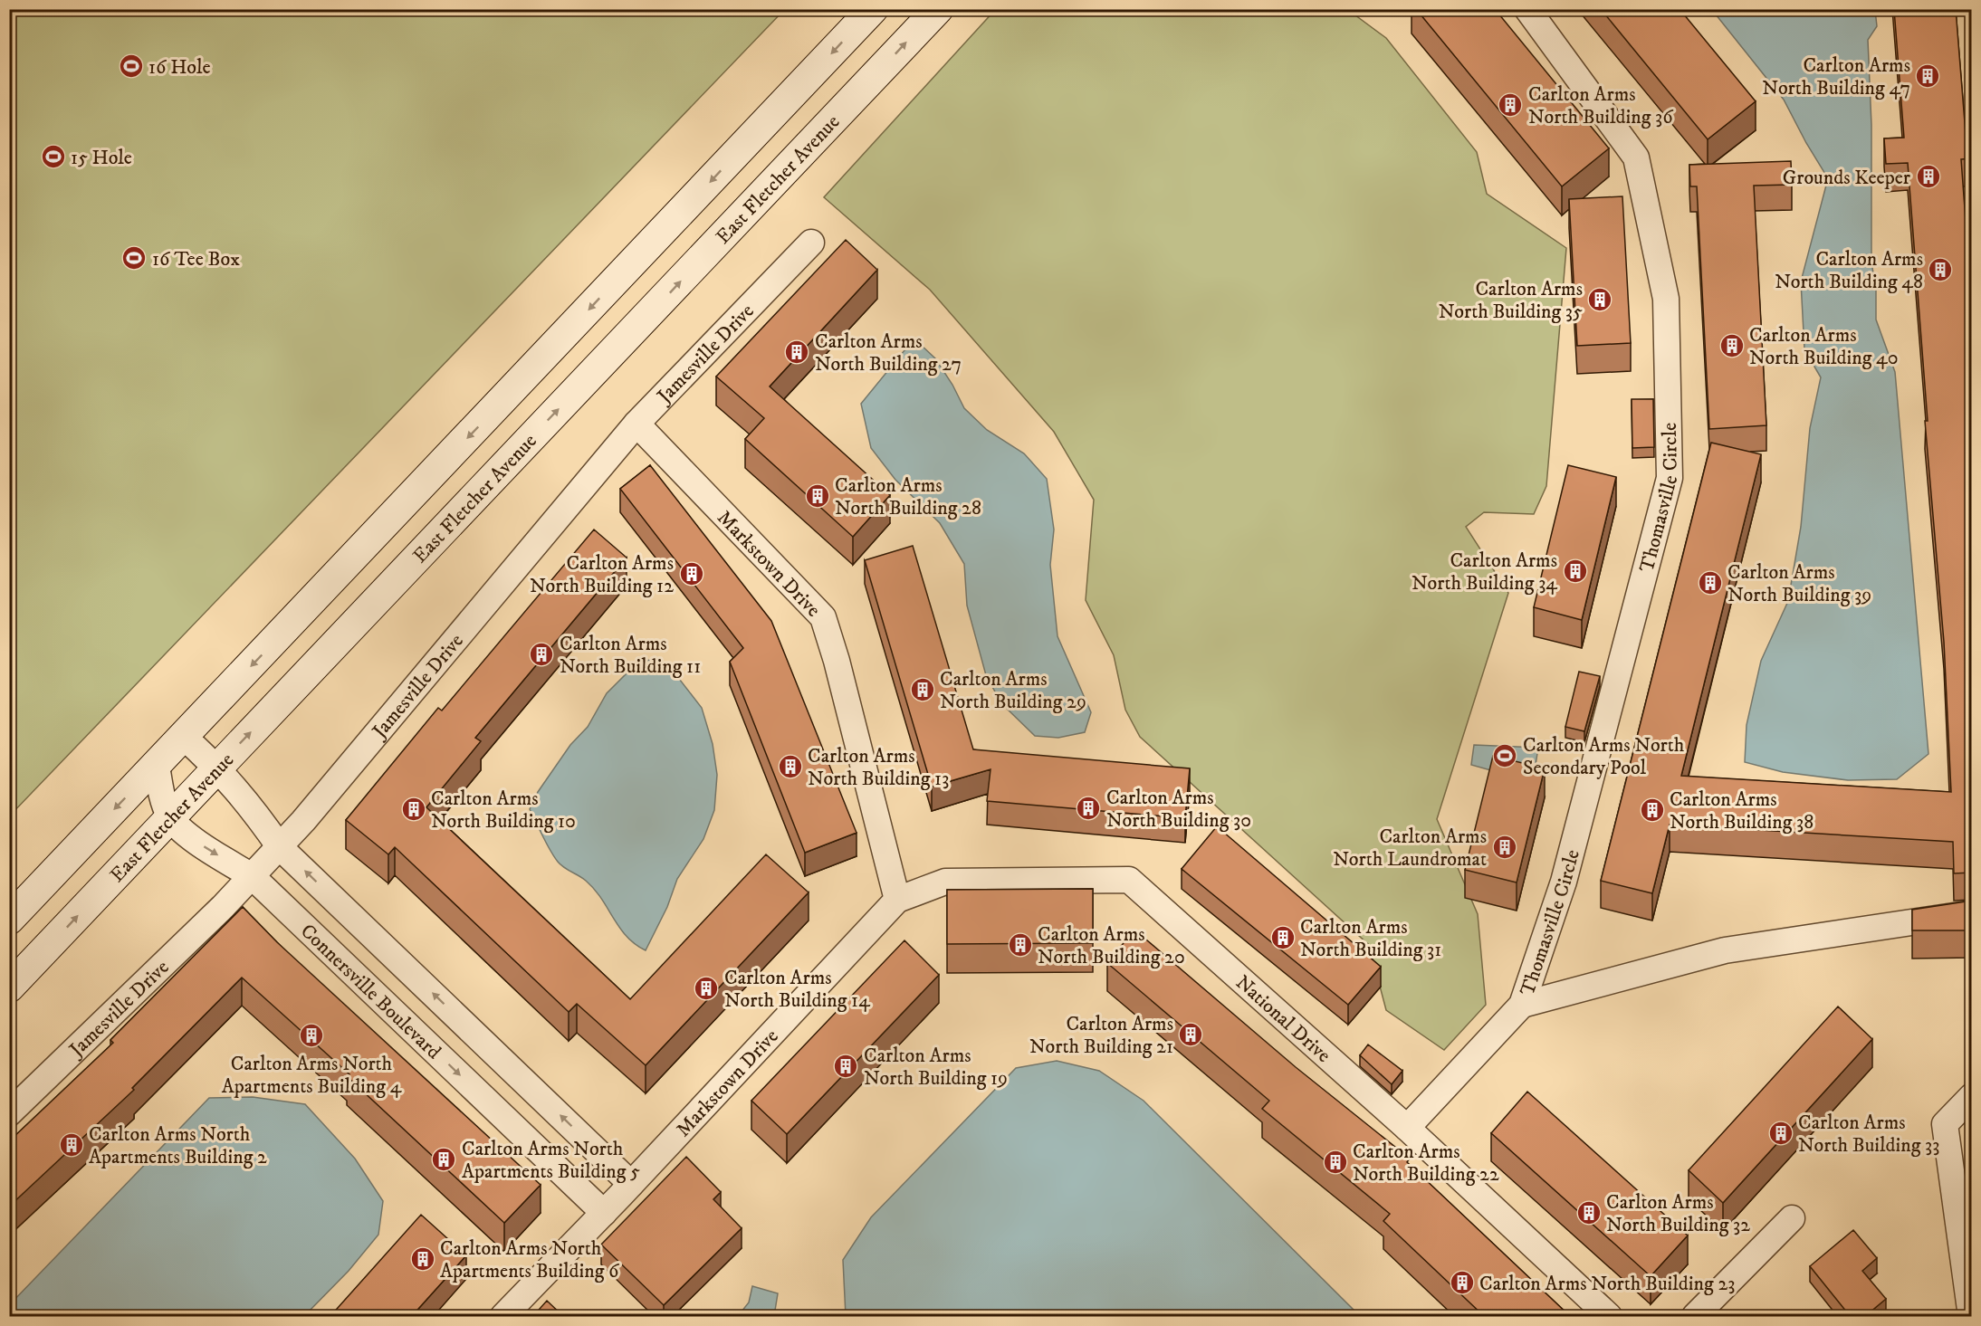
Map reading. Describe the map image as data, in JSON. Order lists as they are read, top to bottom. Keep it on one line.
{"streets":{"main road":["East Fletcher Avenue"],"street":["Jamesville Drive","Thomasville Circle","Markstown Drive","Connersville Boulevard","National Drive"]},"crossings":[["East Fletcher Avenue","Connersville Boulevard"],["Jamesville Drive","Markstown Drive"],["Jamesville Drive","Connersville Boulevard"],["Thomasville Circle","National Drive"],["Markstown Drive","Connersville Boulevard"],["Markstown Drive","National Drive"]],"places":{"sports":["16 Hole","15 Hole","16 Tee Box","Carlton Arms North Secondary Pool"],"building":["Carlton Arms North Building 47","Carlton Arms North Building 36","Grounds Keeper","Carlton Arms North Building 48","Carlton Arms North Building 35","Carlton Arms North Building 40","Carlton Arms North Building 27","Carlton Arms North Building 28","Carlton Arms North Building 34","Carlton Arms North Building 12","Carlton Arms North Building 39","Carlton Arms North Building 11","Carlton Arms North Building 29","Carlton Arms North Building 13","Carlton Arms North Building 30","Carlton Arms North Building 10","Carlton Arms North Building 38","Carlton Arms North Laundromat","Carlton Arms North Building 31","Carlton Arms North Building 20","Carlton Arms North Building 14","Carlton Arms North Building 21","Carlton Arms North Apartments Building 4","Carlton Arms North Building 19","Carlton Arms North Building 33","Carlton Arms North Apartments Building 2","Carlton Arms North Apartments Building 5","Carlton Arms North Building 22","Carlton Arms North Building 32","Carlton Arms North Apartments Building 6","Carlton Arms North Building 23"]}}
